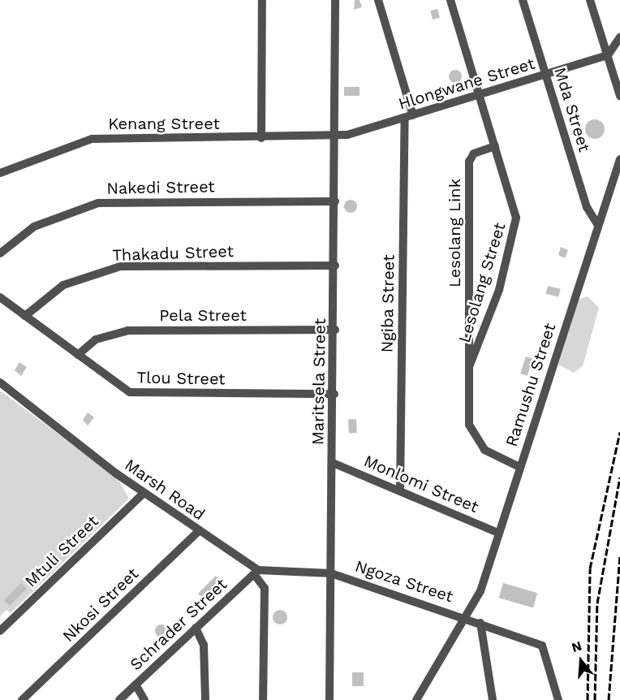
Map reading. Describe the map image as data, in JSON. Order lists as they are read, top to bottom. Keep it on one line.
{"streets":{"street":["Hlongwane Street","Mda Street","Kenang Street","Nakedi Street","Lesolang Link","Thakadu Street","Lesolang Street","Ngiba Street","Pela Street","Tlou Street","Maritsela Street","Ramushu Street","Monlomi Street","Marsh Road","Mtuli Street","Ngoza Street","Nkosi Street","Schrader Street"]},"crossings":[["Hlongwane Street","Mda Street"],["Hlongwane Street","Kenang Street"],["Hlongwane Street","Lesolang Street"],["Hlongwane Street","Ngiba Street"],["Hlongwane Street","Maritsela Street"],["Mda Street","Ramushu Street"],["Kenang Street","Maritsela Street"],["Nakedi Street","Maritsela Street"],["Lesolang Link","Lesolang Street"],["Thakadu Street","Tlou Street"],["Thakadu Street","Maritsela Street"],["Lesolang Street","Ramushu Street"],["Ngiba Street","Monlomi Street"],["Pela Street","Tlou Street"],["Pela Street","Maritsela Street"],["Tlou Street","Maritsela Street"],["Maritsela Street","Monlomi Street"],["Maritsela Street","Ngoza Street"],["Ramushu Street","Monlomi Street"],["Ramushu Street","Ngoza Street"],["Marsh Road","Mtuli Street"],["Marsh Road","Nkosi Street"],["Marsh Road","Schrader Street"]],"north":"top"}
